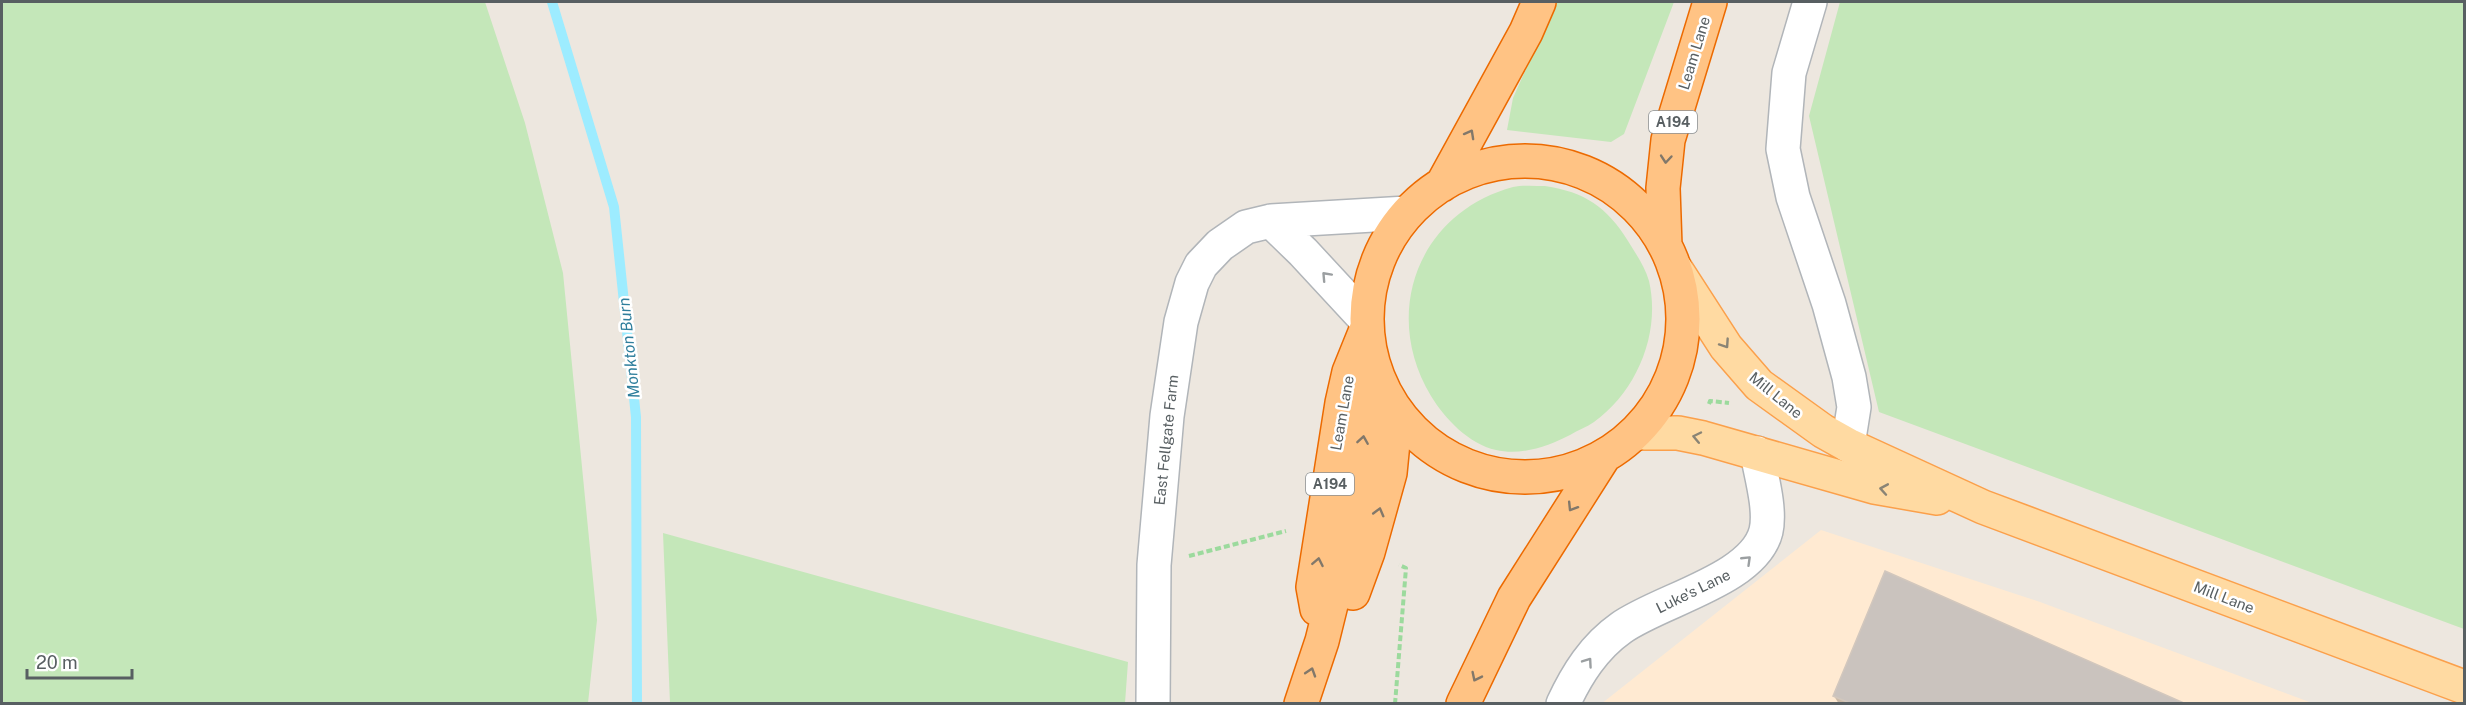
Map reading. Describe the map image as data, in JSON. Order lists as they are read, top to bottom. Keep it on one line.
{"streets":{"highway":["Leam Lane","A194"],"main road":["Mill Lane"],"street":["East Fellgate Farm","Luke's Lane"]},"crossings":[["Leam Lane","Mill Lane"],["Leam Lane","East Fellgate Farm"],["Mill Lane","Luke's Lane"]],"one_way":["Luke's Lane"],"water":["Monkton Burn"],"scale_bar":"20 m"}
